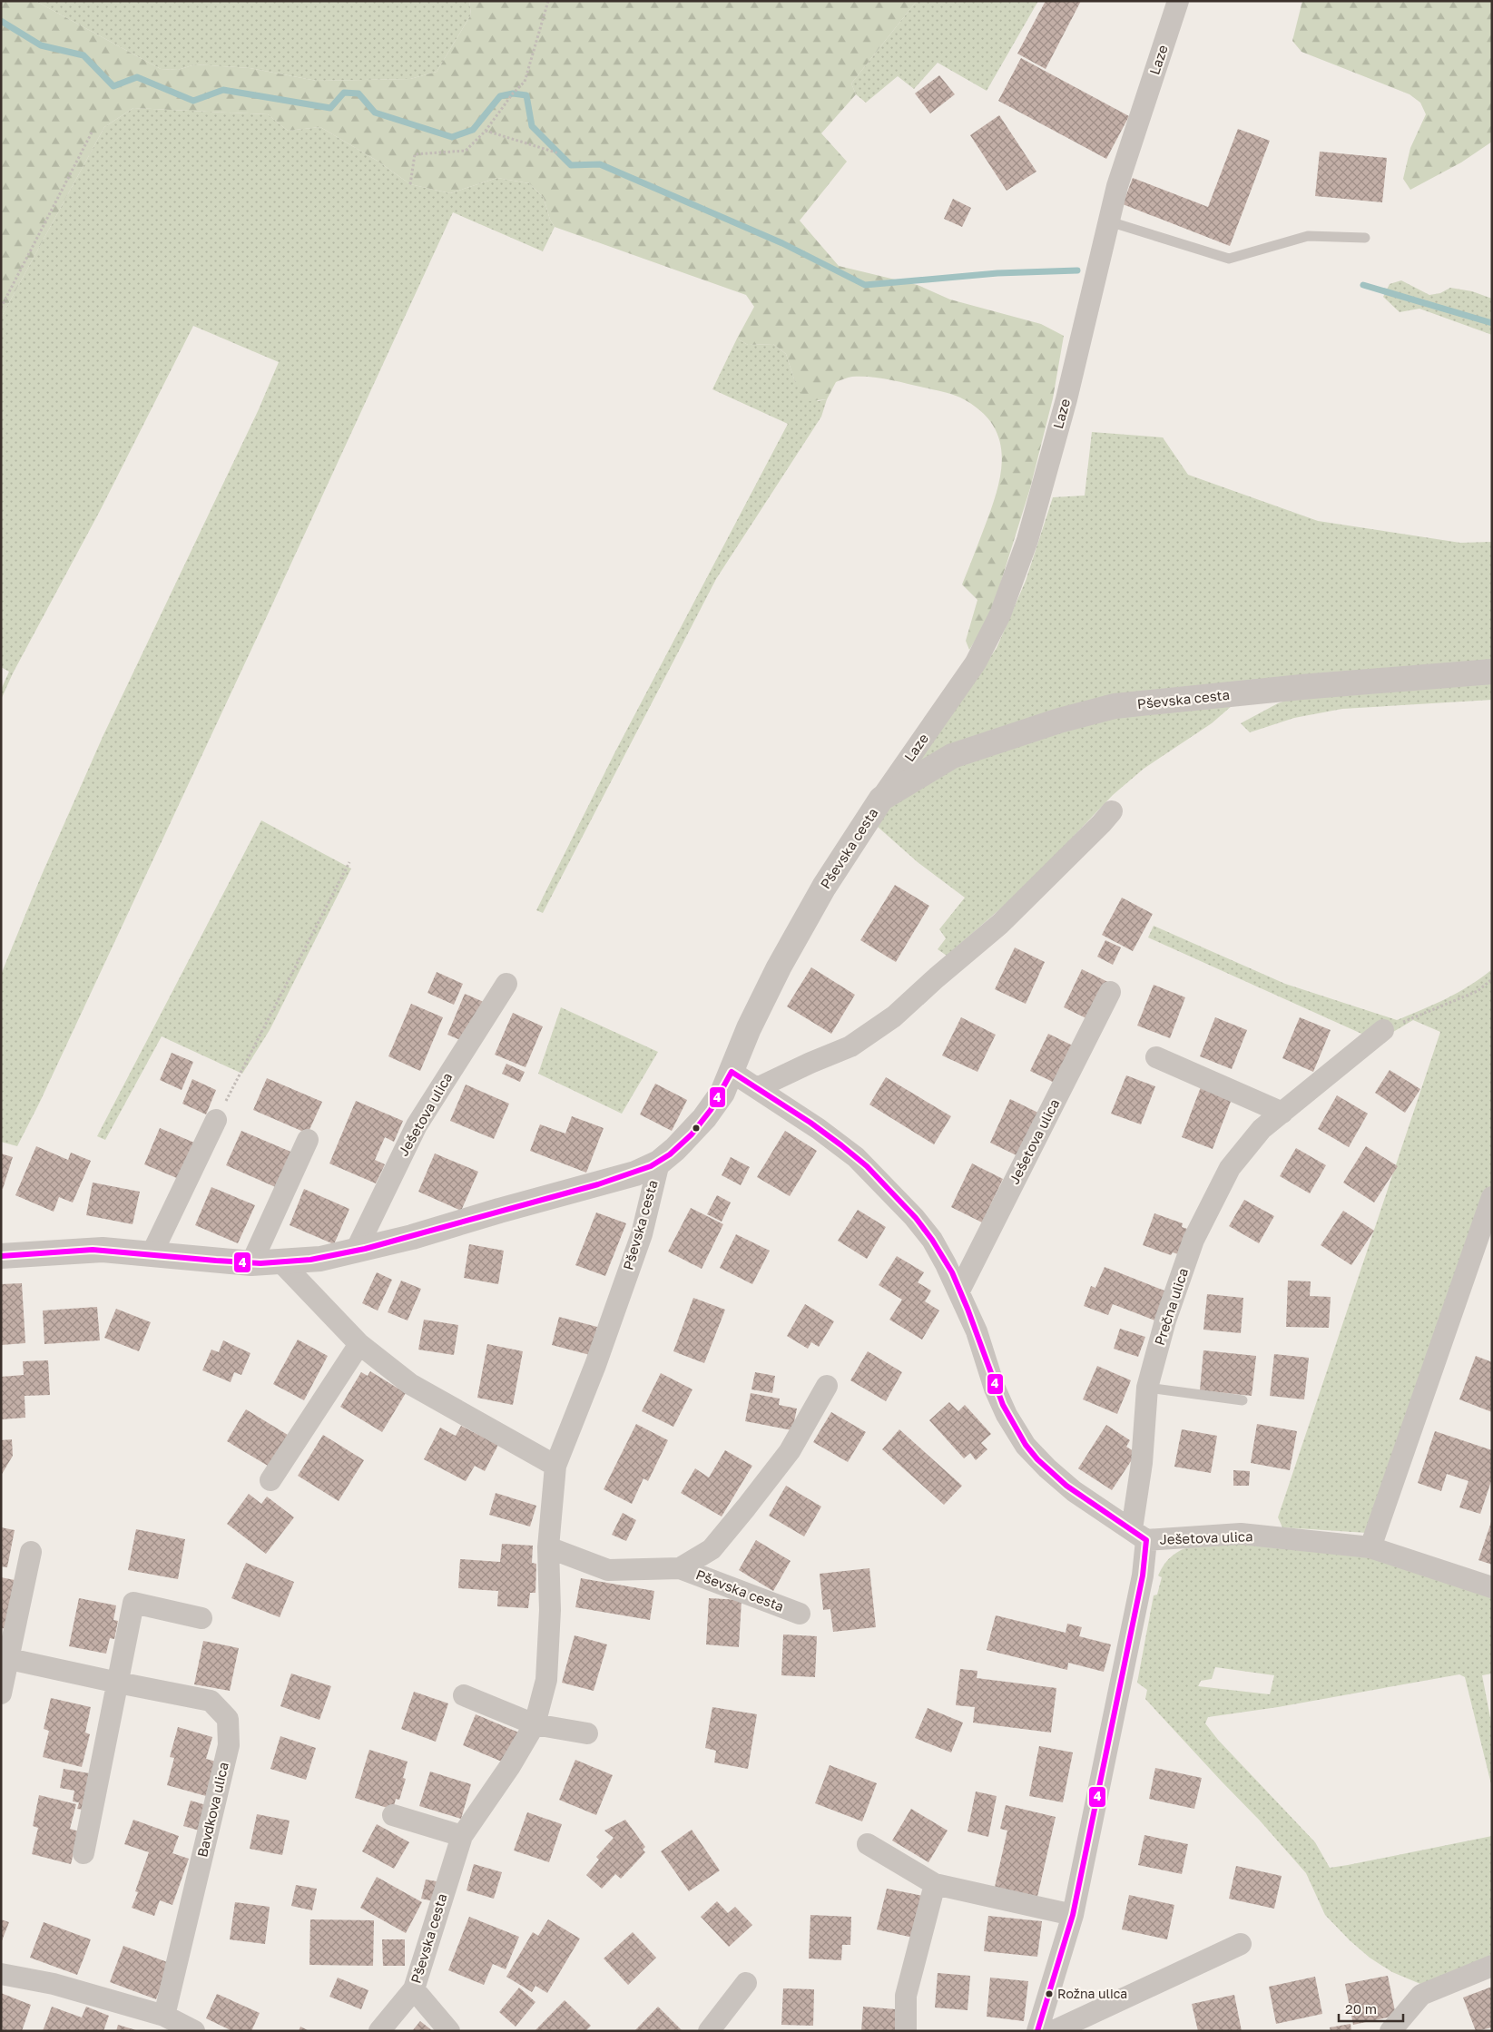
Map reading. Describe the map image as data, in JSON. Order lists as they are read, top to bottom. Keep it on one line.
{"streets":{"street":["Laze","Pševska cesta","Ješetova ulica","Prečna ulica","Bavdkova ulica"]},"crossings":[["Laze","Pševska cesta"],["Ješetova ulica","Prečna ulica"]],"places":["Rožna ulica"],"lines":["transit line 4"],"scale_bar":"20 m"}
